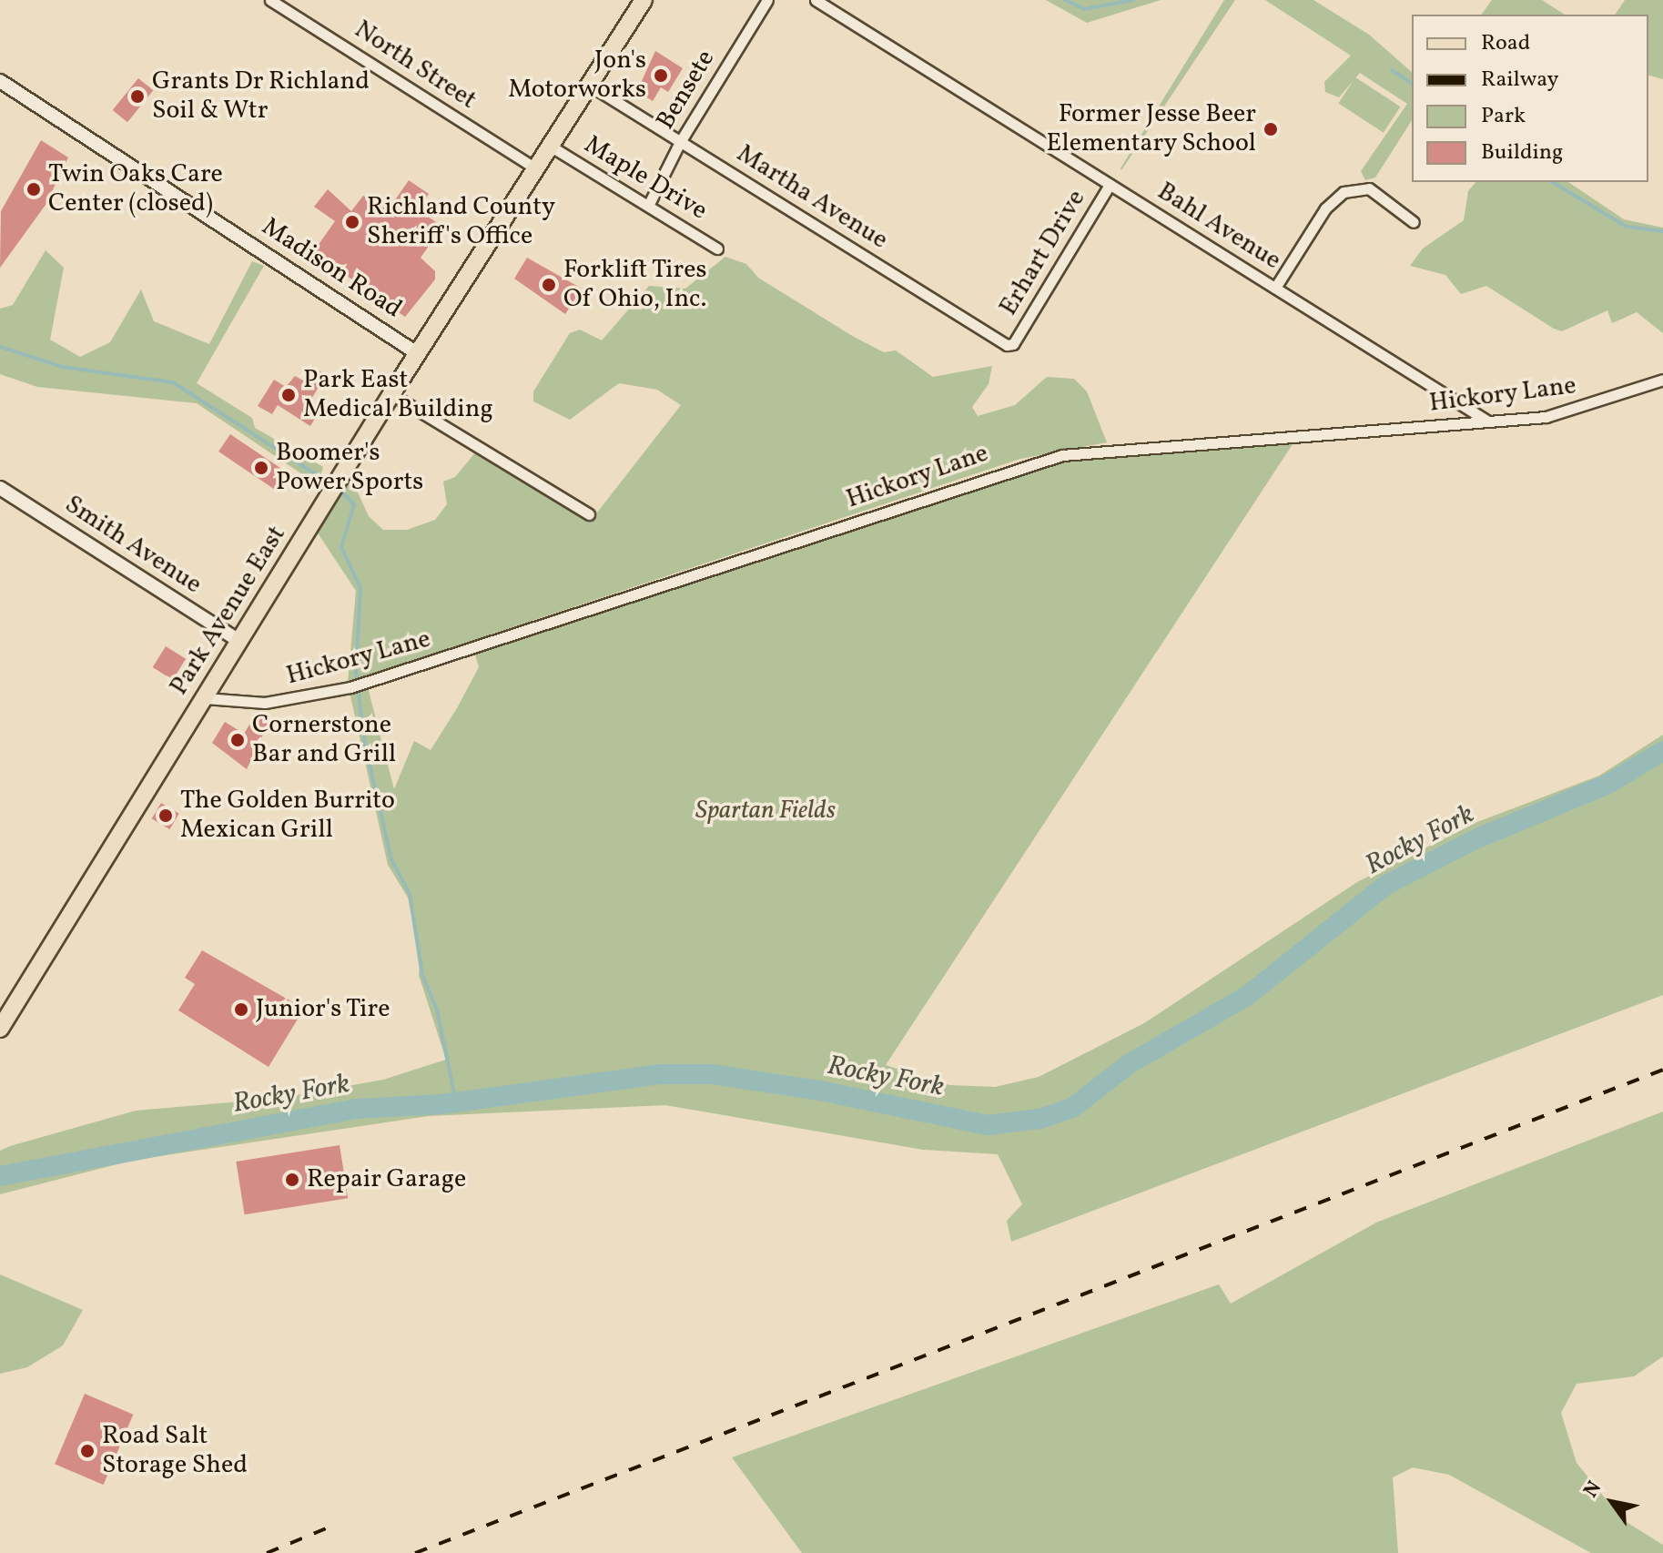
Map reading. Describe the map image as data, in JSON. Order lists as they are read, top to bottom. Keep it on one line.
{"streets":{"main road":["Park Avenue East"],"street":["North Street","Bensete","Maple Drive","Martha Avenue","Bahl Avenue","Erhart Drive","Madison Road","Hickory Lane","Smith Avenue"]},"crossings":[["North Street","Park Avenue East"],["Bensete","Maple Drive"],["Bensete","Martha Avenue"],["Maple Drive","Park Avenue East"],["Martha Avenue","Erhart Drive"],["Martha Avenue","Park Avenue East"],["Bahl Avenue","Erhart Drive"],["Bahl Avenue","Hickory Lane"],["Madison Road","Park Avenue East"],["Hickory Lane","Park Avenue East"],["Smith Avenue","Park Avenue East"]],"water":["Rocky Fork"],"parks":["Spartan Fields"],"places":["Jon's Motorworks","Grants Dr Richland Soil & Wtr","Former Jesse Beer Elementary School","Twin Oaks Care Center (closed)","Richland County Sheriff's Office","Forklift Tires Of Ohio, Inc.","Park East Medical Building","Boomer's Power Sports","Cornerstone Bar and Grill","The Golden Burrito Mexican Grill","Junior's Tire","Repair Garage","Road Salt Storage Shed"],"legend":["Road","Railway","Park","Building"],"north":"top left"}
